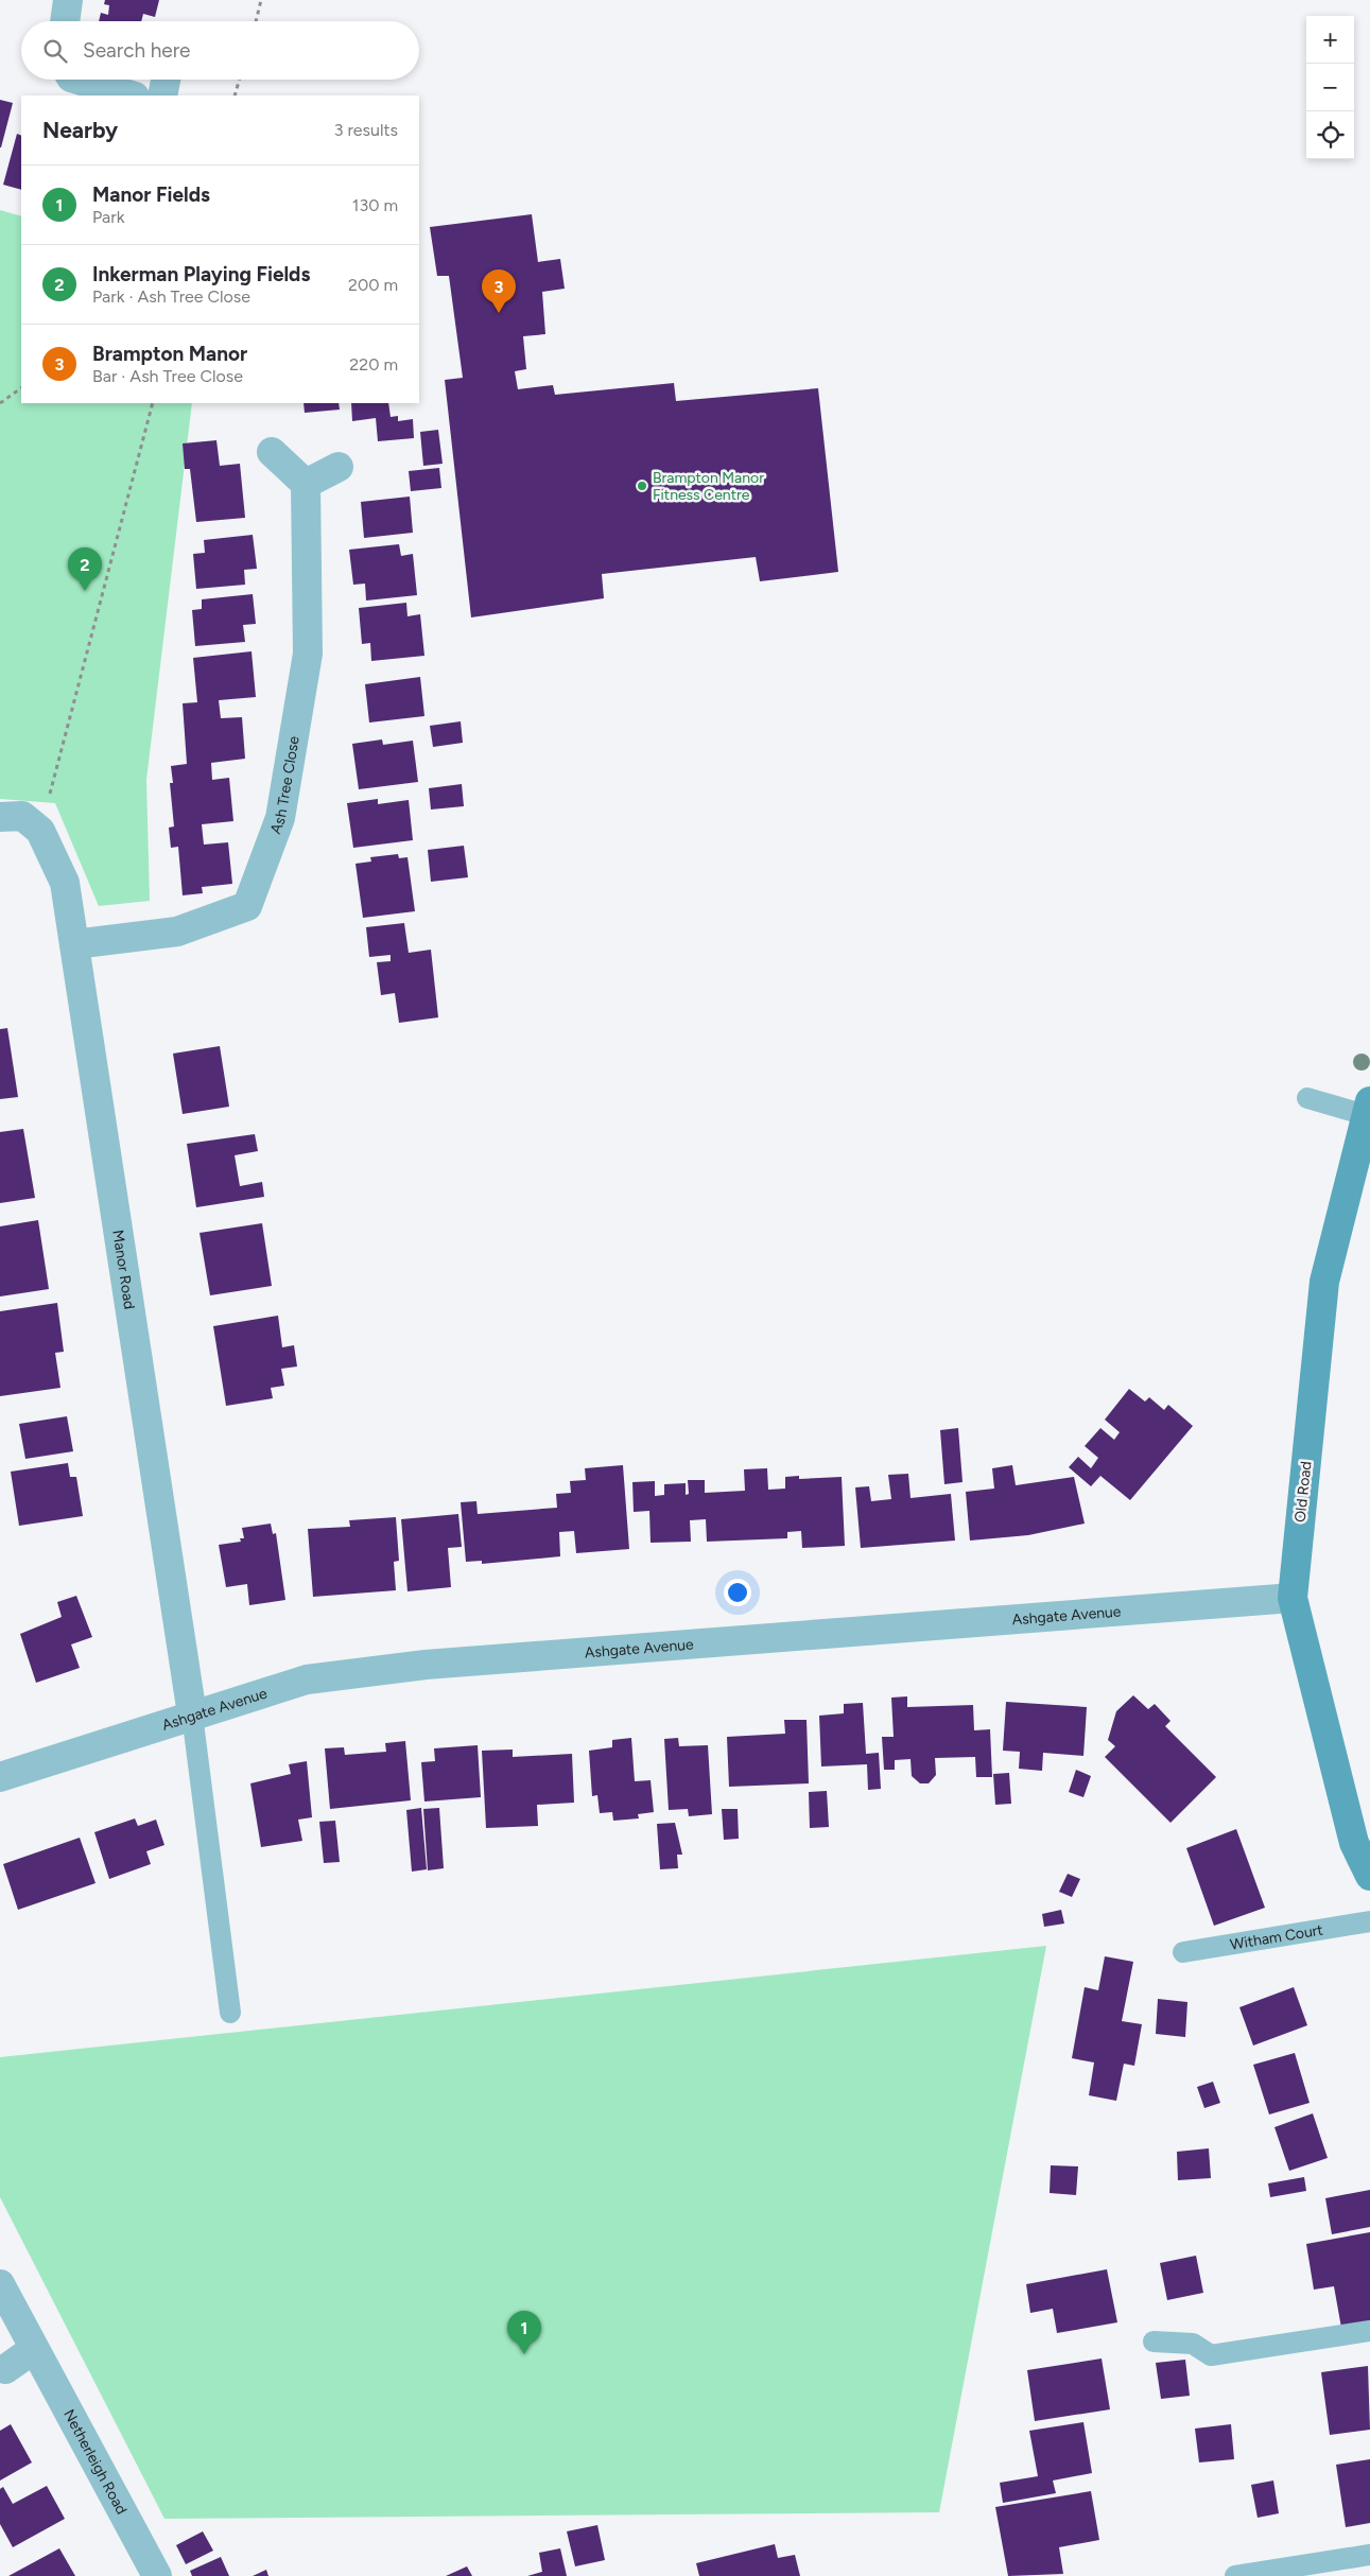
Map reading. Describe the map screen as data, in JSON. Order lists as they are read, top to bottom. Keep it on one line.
{"streets":{"street":["Ash Tree Close","Manor Road","Old Road","Ashgate Avenue","Netherleigh Road"],"lane":["Witham Court"]},"crossings":[["Ash Tree Close","Manor Road"],["Manor Road","Ashgate Avenue"],["Old Road","Ashgate Avenue"]],"places":["Brampton Manor Fitness Centre"],"page":{"map_buttons":["+","−"],"search":"Search here","heading":["Nearby","3 results"],"list":[{"mark":"1","name":"Manor Fields","note":"Park","value":"130 m"},{"mark":"2","name":"Inkerman Playing Fields","note":"Park · Ash Tree Close","value":"200 m"},{"mark":"3","name":"Brampton Manor","note":"Bar · Ash Tree Close","value":"220 m"}],"pins":["3","2","1"]}}
